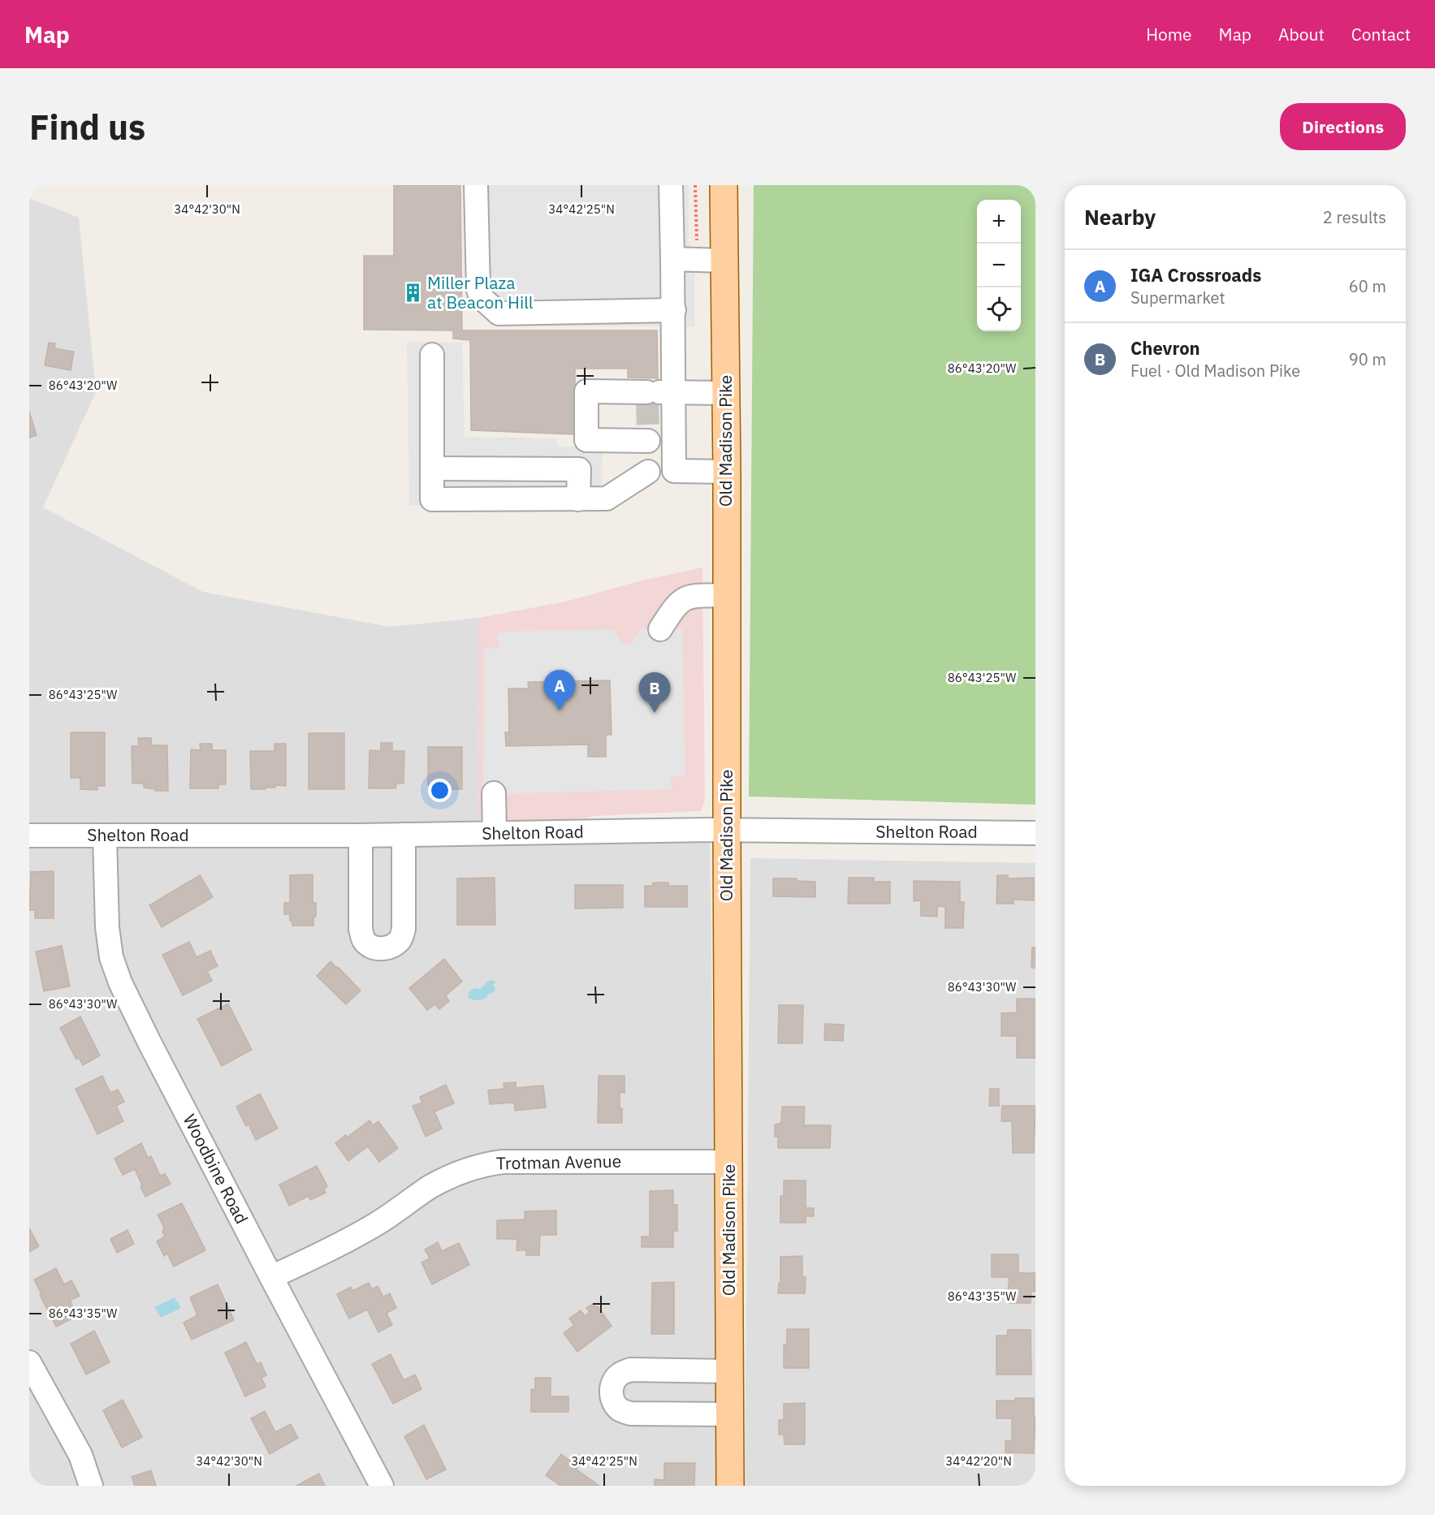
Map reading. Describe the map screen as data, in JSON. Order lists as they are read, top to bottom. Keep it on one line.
{"streets":{"main road":["Old Madison Pike"],"street":["Shelton Road","Trotman Avenue","Woodbine Road"]},"crossings":[["Old Madison Pike","Shelton Road"],["Old Madison Pike","Trotman Avenue"],["Shelton Road","Woodbine Road"],["Trotman Avenue","Woodbine Road"]],"places":{"building":["Miller Plaza at Beacon Hill"]},"page":{"header":"Map","nav":["Home","Map","About","Contact"],"buttons":"Directions","title":"Find us","heading":["Nearby","2 results"],"map_buttons":["+","−"],"list":[{"mark":"A","name":"IGA Crossroads","note":"Supermarket","value":"60 m"},{"mark":"B","name":"Chevron","note":"Fuel · Old Madison Pike","value":"90 m"}],"pins":["A","B"]},"coordinates":["34°42'30\"N","34°42'25\"N","86°43'20\"W","86°43'25\"W","86°43'30\"W","86°43'35\"W","34°42'20\"N"]}
